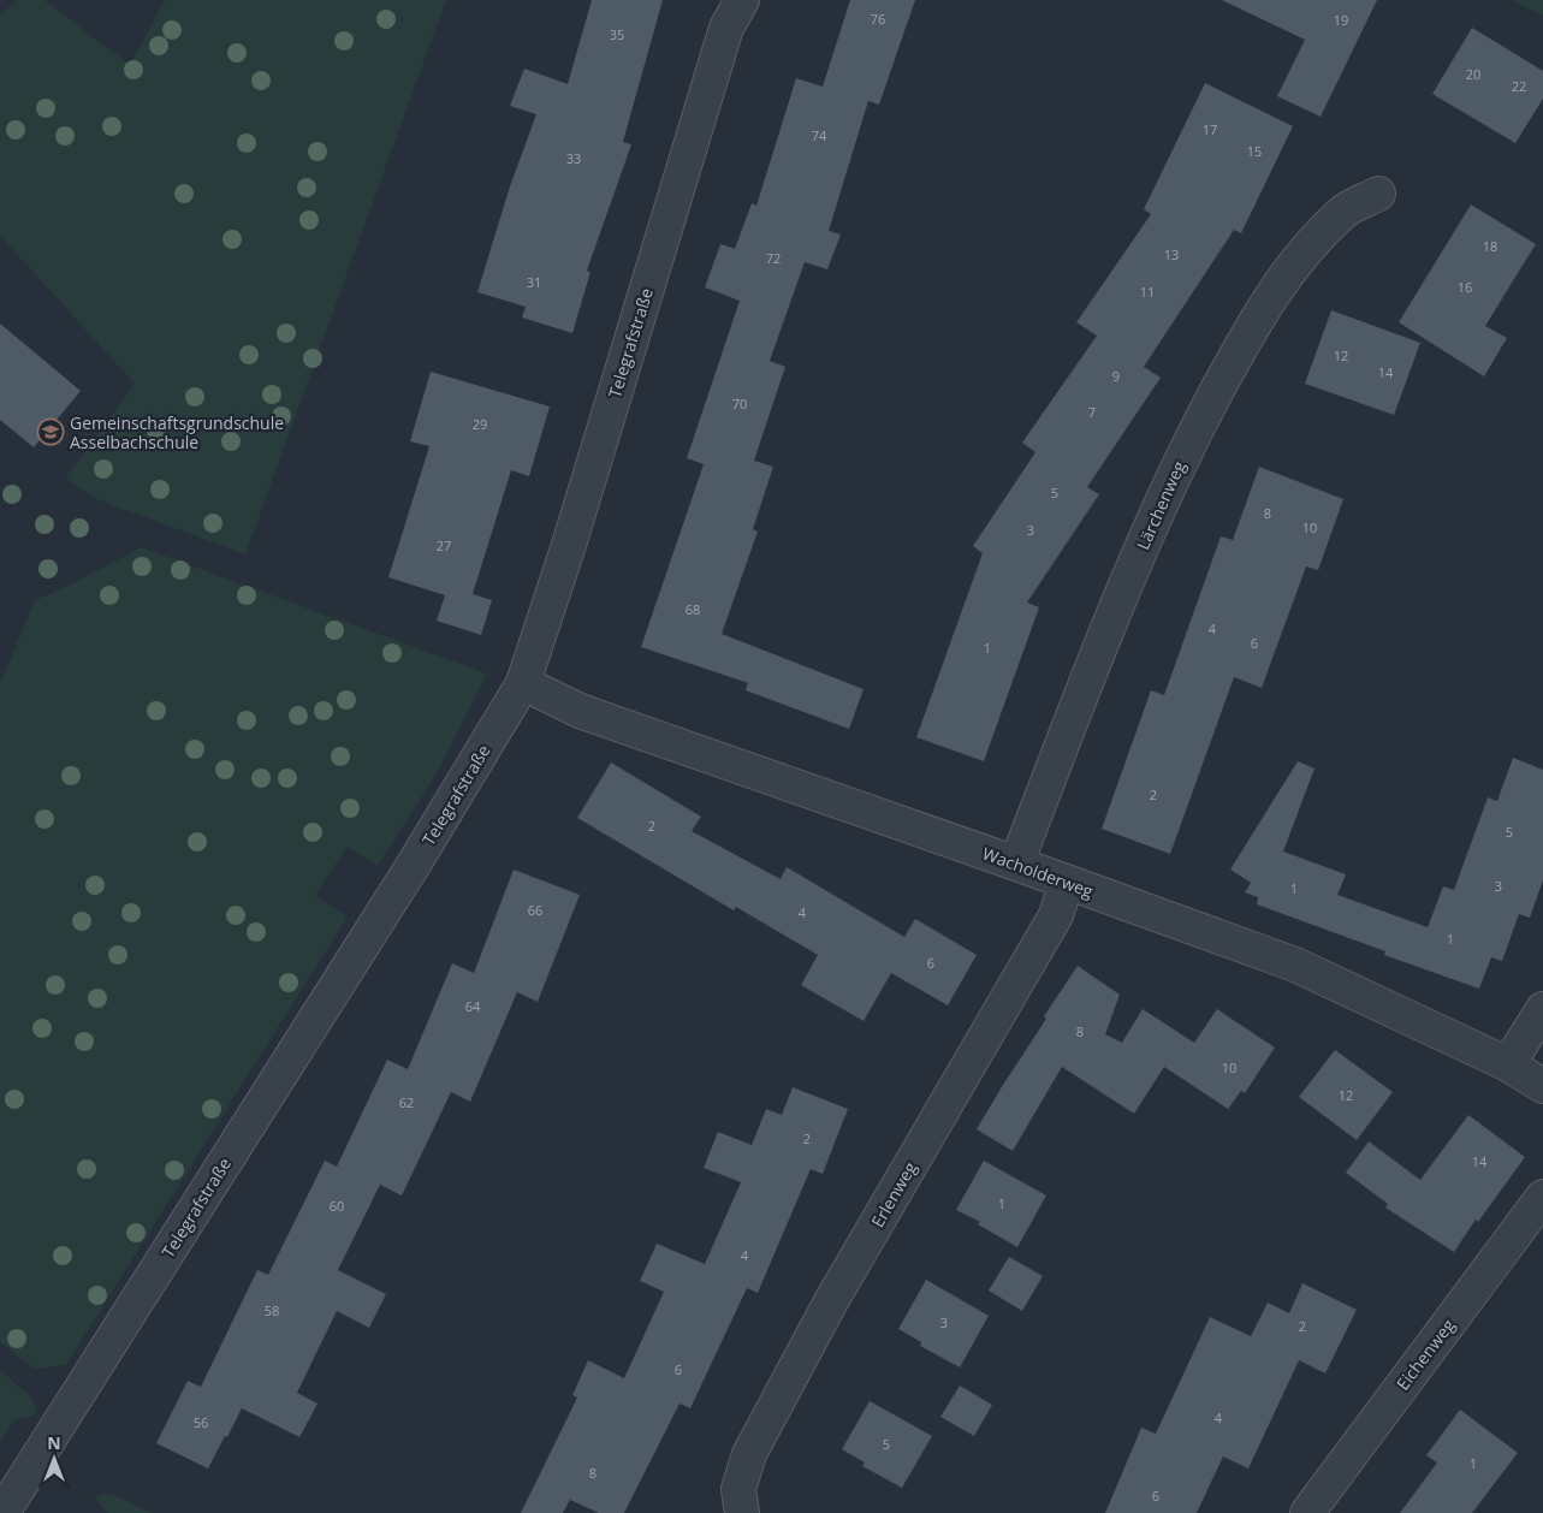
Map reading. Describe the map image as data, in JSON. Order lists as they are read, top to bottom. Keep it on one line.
{"streets":{"street":["Telegrafstraße","Lärchenweg","Wacholderweg","Erlenweg","Eichenweg"]},"crossings":[["Telegrafstraße","Wacholderweg"],["Lärchenweg","Wacholderweg"],["Wacholderweg","Erlenweg"]],"places":{"school or university":["Gemeinschaftsgrundschule Asselbachschule"]},"house_numbers":["76","19","35","20","22","17","74","15","33","18","13","72","31","16","11","12","14","9","70","7","29","5","8","10","3","27","68","4","6","1","2","2","5","3","1","66","4","1","6","64","8","10","12","62","2","14","1","60","4","58","3","2","6","4","56","5","1","8","6"],"north":"top"}
